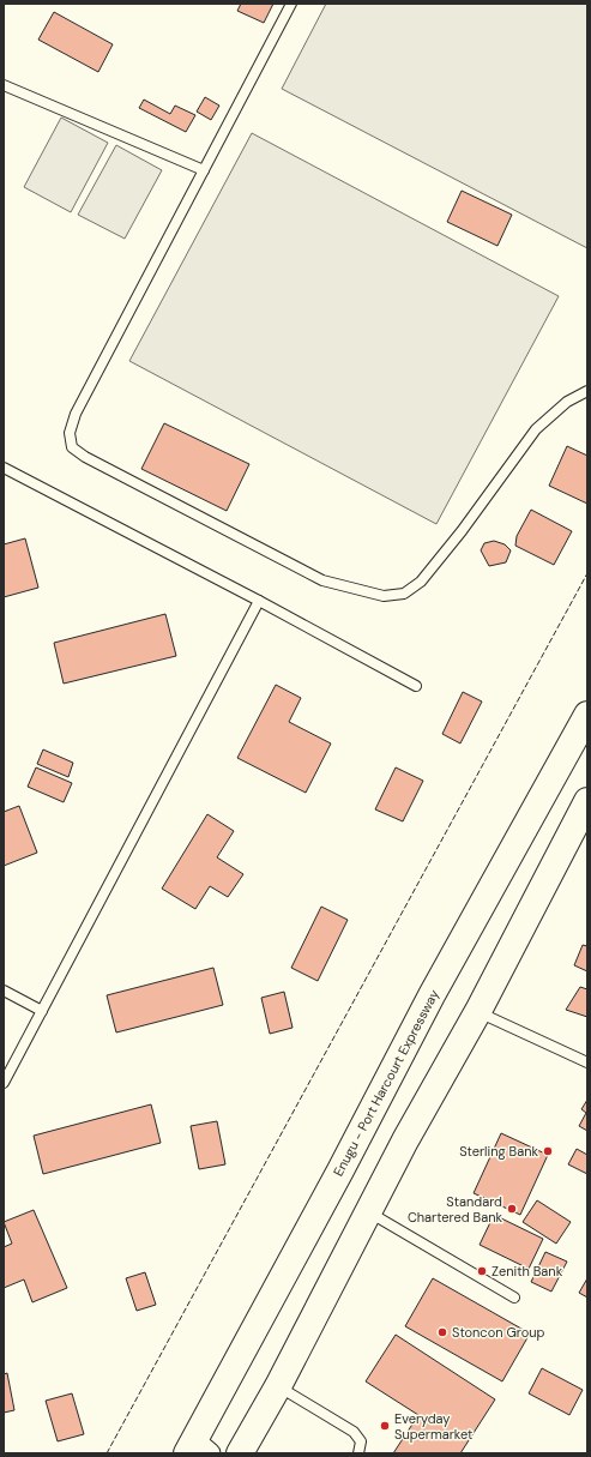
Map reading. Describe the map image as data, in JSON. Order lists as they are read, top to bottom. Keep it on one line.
{"streets":{"highway":["Enugu - Port Harcourt Expressway"]},"places":["Sterling Bank","Standard Chartered Bank","Zenith Bank","Stoncon Group","Everyday Supermarket"]}
